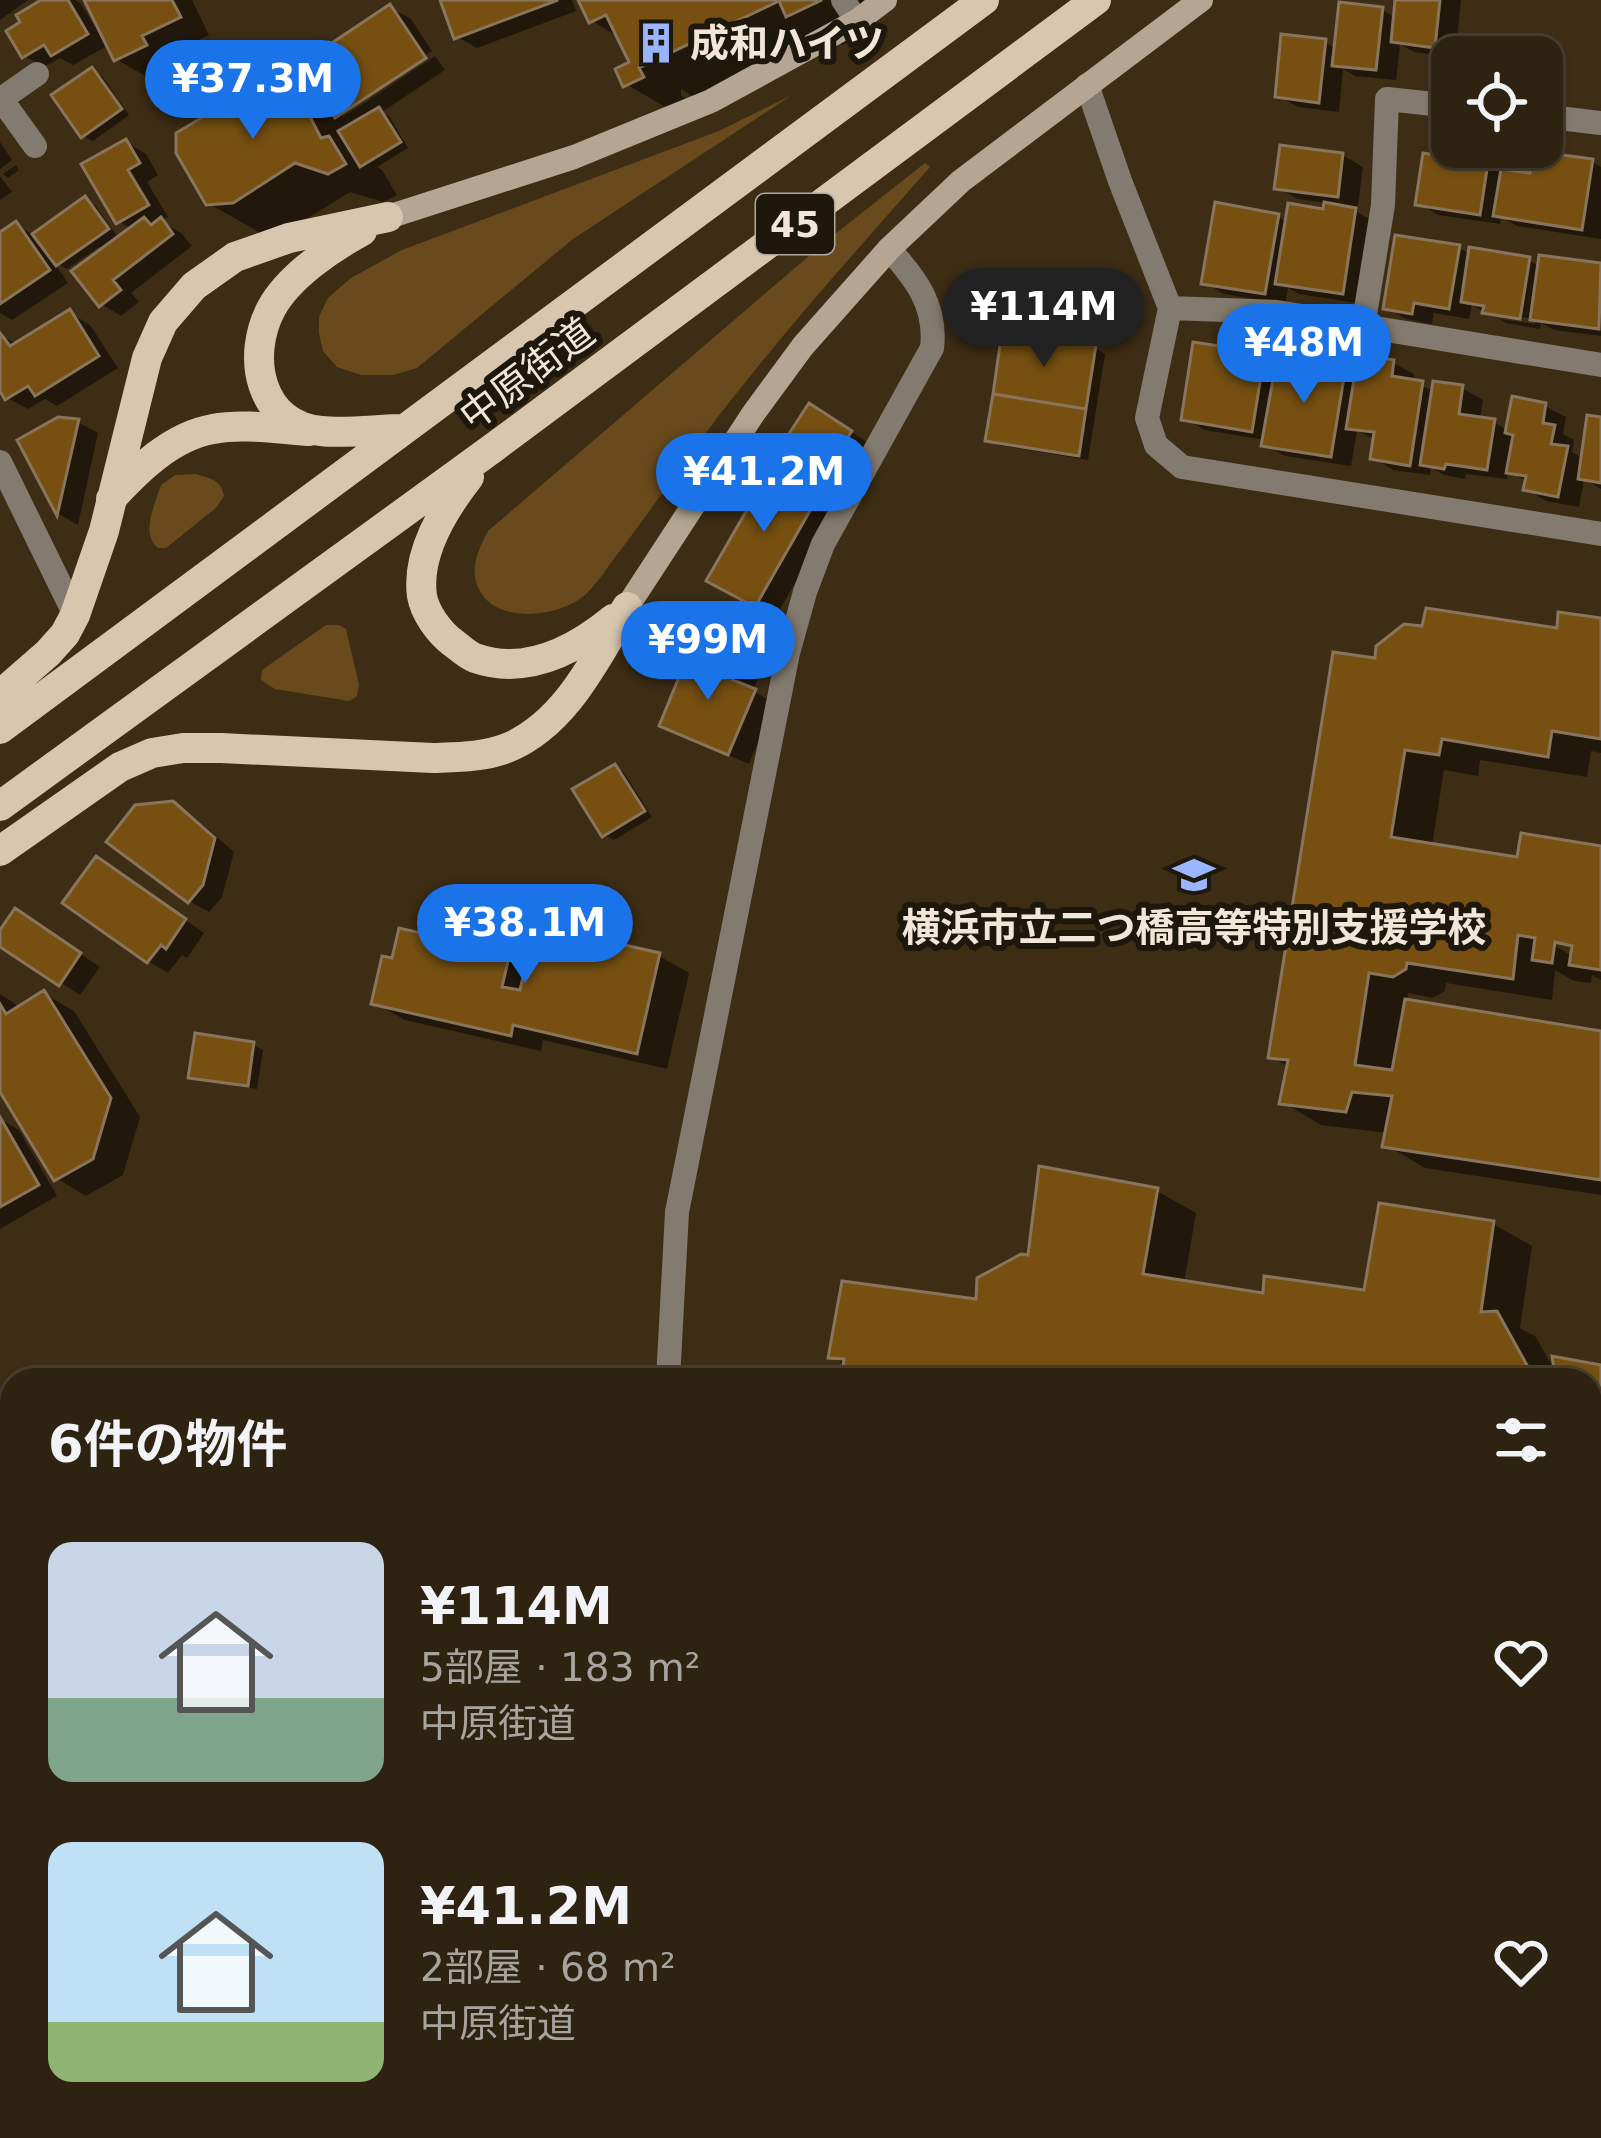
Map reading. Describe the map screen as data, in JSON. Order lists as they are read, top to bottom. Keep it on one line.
{"streets":{"main road":["45","中原街道"]},"places":{"building":["成和ハイツ"],"school or university":["横浜市立二つ橋高等特別支援学校"]},"page":{"price":["¥37.3M","¥114M","¥48M","¥41.2M","¥99M","¥38.1M"],"heading":"6件の物件","list":[{"name":"¥114M","note":"5部屋 · 183 m² · 中原街道"},{"name":"¥41.2M","note":"2部屋 · 68 m² · 中原街道"}]}}
